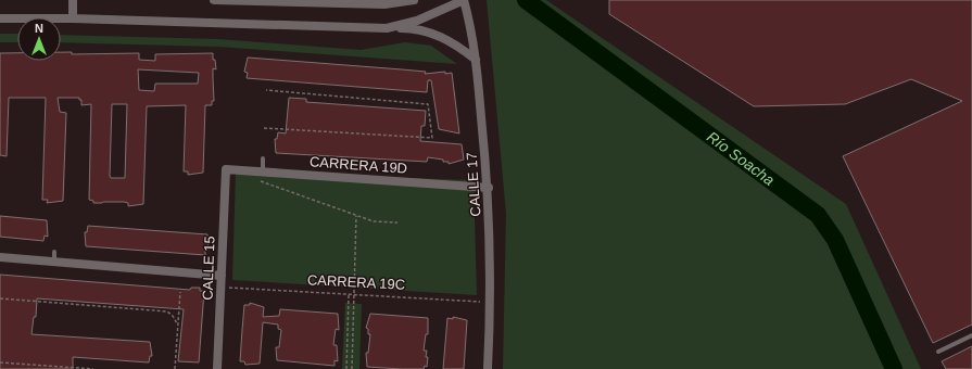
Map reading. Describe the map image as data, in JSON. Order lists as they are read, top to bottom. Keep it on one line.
{"streets":{"street":["CARRERA 19D","CALLE 17","CALLE 15"],"path":["CARRERA 19C"]},"crossings":[["CARRERA 19D","CALLE 17"],["CARRERA 19D","CALLE 15"],["CALLE 17","CARRERA 19C"],["CALLE 15","CARRERA 19C"]],"water":["Río Soacha"],"north":"top"}
